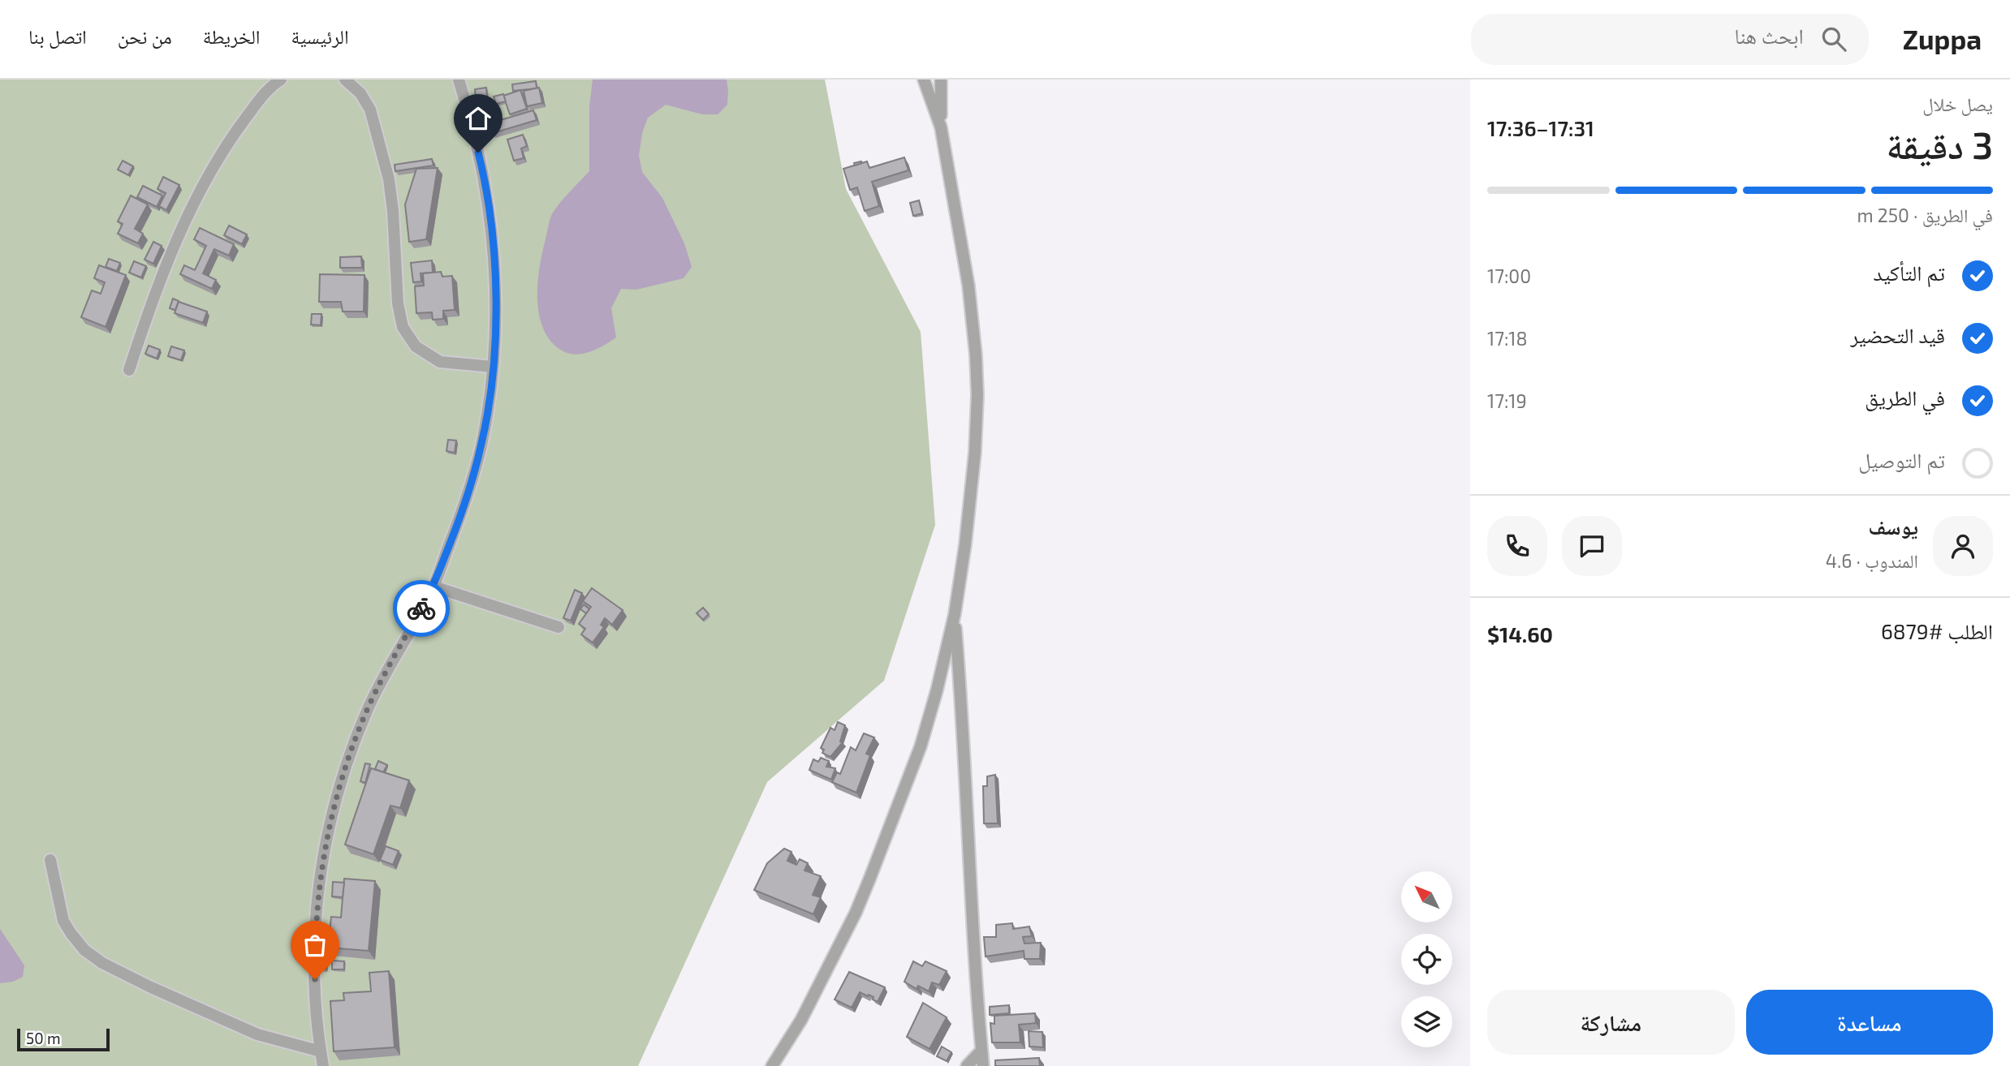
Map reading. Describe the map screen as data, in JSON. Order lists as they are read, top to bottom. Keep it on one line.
{"scale_bar":"50 m","north":"top left","page":{"header":"Zuppa","search":"ابحث هنا","nav":["الرئيسية","الخريطة","من نحن","اتصل بنا"],"heading":["3 دقيقة","يصل خلال","17:31–17:36"],"panel":["يوسف","المندوب · 4.6","الطلب #6879","$14.60"],"bar":"في الطريق · 250 m","list":[["تم التأكيد","17:00"],["قيد التحضير","17:18"],["في الطريق","17:19"],"تم التوصيل"],"buttons":["مساعدة","مشاركة"],"scale":"50 m"}}
